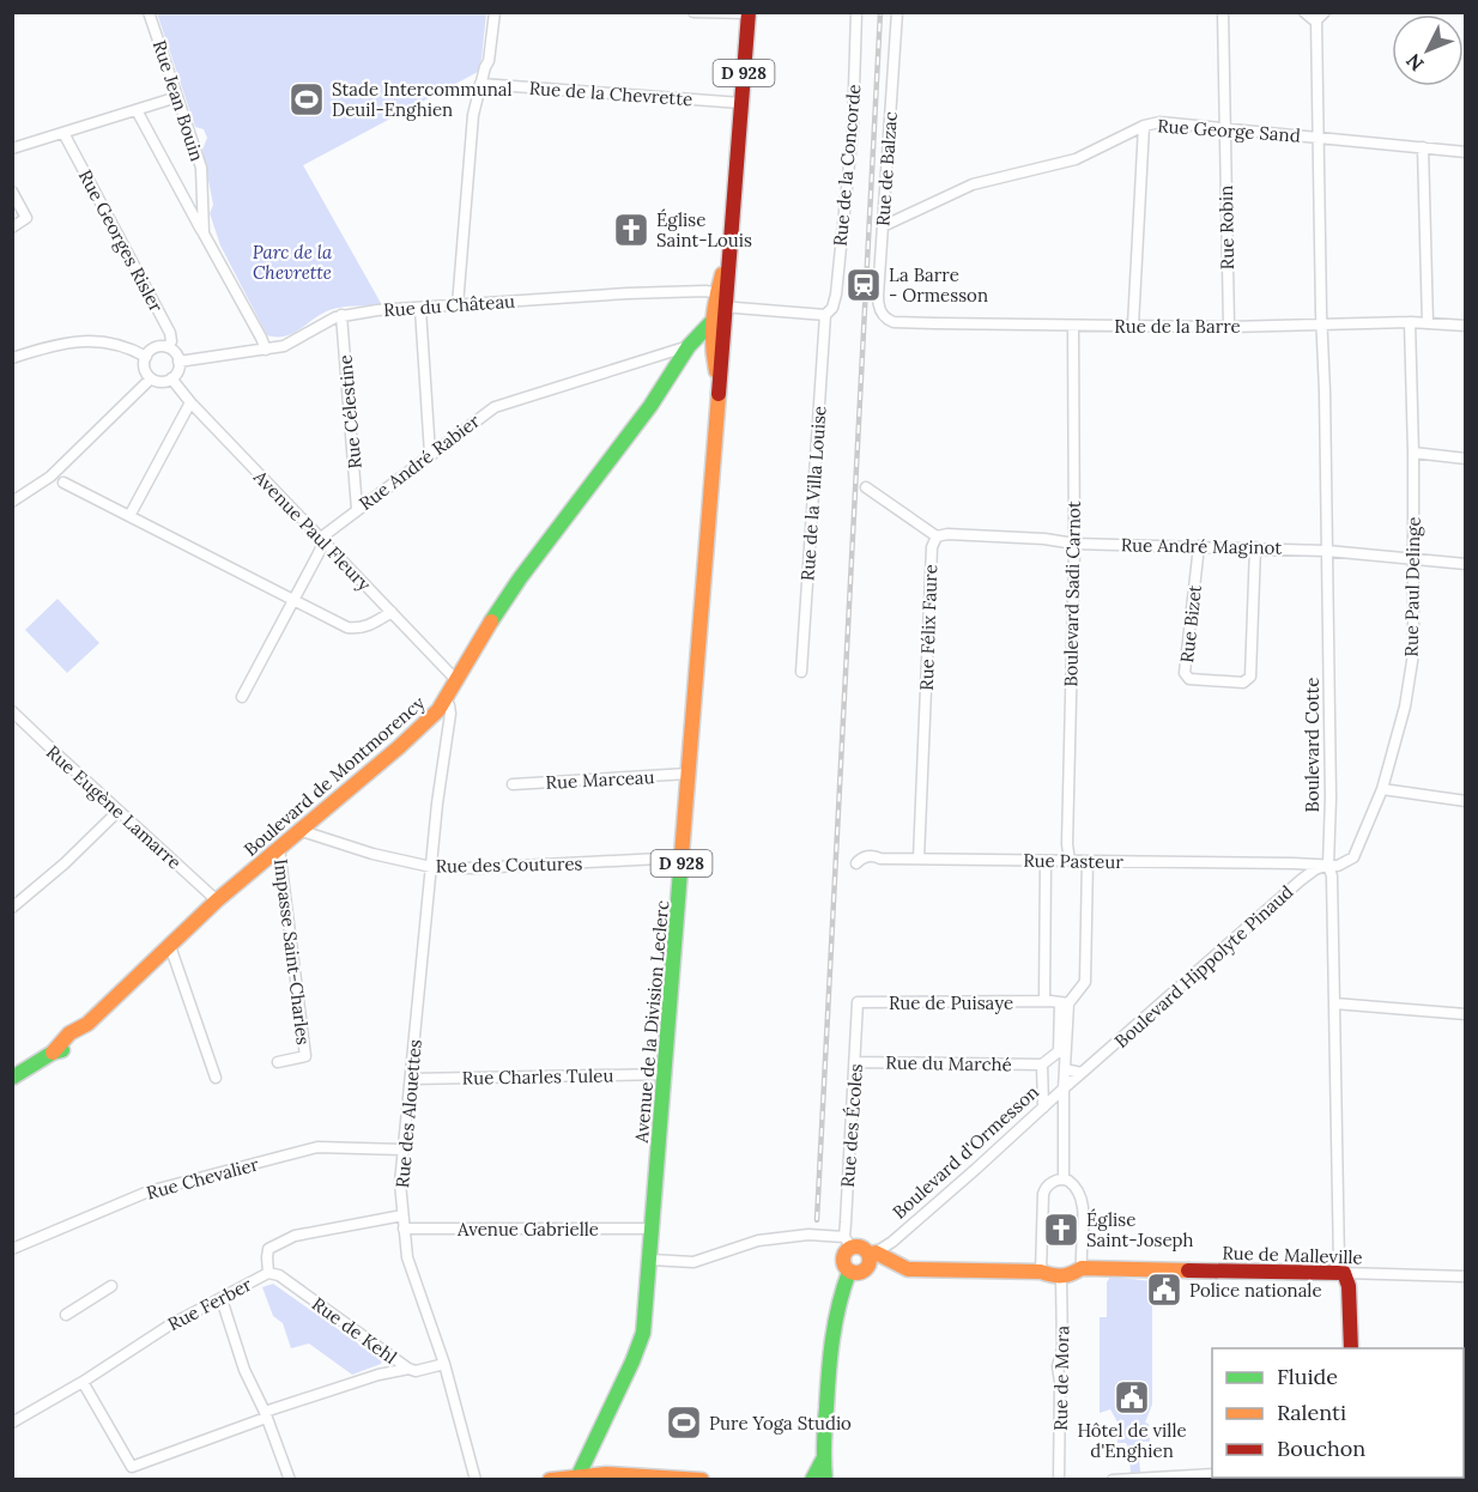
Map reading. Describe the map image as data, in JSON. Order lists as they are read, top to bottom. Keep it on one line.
{"streets":{"main road":["D 928","Boulevard Cotte","Boulevard de Montmorency","Avenue de la Division Leclerc","Rue de Malleville"],"street":["Rue de la Chevrette","Rue Jean Bouin","Rue George Sand","Rue de la Concorde","Rue de Balzac","Rue Robin","Rue Georges Risler","Rue du Château","Rue de la Barre","Rue Célestine","Rue André Rabier","Rue de la Villa Louise","Avenue Paul Fleury","Rue André Maginot","Rue Paul Delinge","Boulevard Sadi Carnot","Rue Bizet","Rue Félix Faure","Rue Marceau","Rue Eugène Lamarre","Rue Pasteur","Rue des Coutures","Impasse Saint-Charles","Boulevard Hippolyte Pinaud","Rue de Puisaye","Rue du Marché","Rue Charles Tuleu","Rue des Alouettes","Rue des Écoles","Boulevard d'Ormesson","Rue Chevalier","Avenue Gabrielle","Rue Ferber","Rue de Kehl","Rue de Mora"]},"crossings":[["D 928","Rue de la Chevrette"],["D 928","Avenue de la Division Leclerc"],["Rue de la Chevrette","Avenue de la Division Leclerc"],["Rue Jean Bouin","Rue du Château"],["Rue George Sand","Rue de Balzac"],["Rue George Sand","Rue Robin"],["Rue George Sand","Boulevard Cotte"],["Rue de la Concorde","Rue du Château"],["Rue de la Concorde","Rue de la Villa Louise"],["Rue de Balzac","Rue de la Barre"],["Rue Robin","Rue de la Barre"],["Rue Georges Risler","Rue du Château"],["Rue Georges Risler","Avenue Paul Fleury"],["Rue du Château","Rue Célestine"],["Rue du Château","Rue de la Villa Louise"],["Rue du Château","Avenue Paul Fleury"],["Rue du Château","Avenue de la Division Leclerc"],["Rue de la Barre","Rue Paul Delinge"],["Rue de la Barre","Boulevard Sadi Carnot"],["Rue de la Barre","Boulevard Cotte"],["Rue Célestine","Rue André Rabier"],["Rue André Rabier","Avenue Paul Fleury"],["Rue André Rabier","Boulevard de Montmorency"],["Rue André Rabier","Avenue de la Division Leclerc"],["Avenue Paul Fleury","Boulevard de Montmorency"],["Rue André Maginot","Rue Paul Delinge"],["Rue André Maginot","Boulevard Sadi Carnot"],["Rue André Maginot","Rue Bizet"],["Rue André Maginot","Boulevard Cotte"],["Rue Paul Delinge","Boulevard Cotte"],["Rue Paul Delinge","Rue Pasteur"],["Rue Paul Delinge","Boulevard Hippolyte Pinaud"],["Boulevard Sadi Carnot","Rue Pasteur"],["Rue Félix Faure","Rue Pasteur"],["Boulevard Cotte","Rue Pasteur"],["Boulevard Cotte","Boulevard Hippolyte Pinaud"],["Boulevard Cotte","Rue de Malleville"],["Boulevard de Montmorency","Rue Eugène Lamarre"],["Boulevard de Montmorency","Rue des Coutures"],["Boulevard de Montmorency","Impasse Saint-Charles"],["Boulevard de Montmorency","Avenue de la Division Leclerc"],["Boulevard de Montmorency","Rue des Alouettes"],["Rue Marceau","Avenue de la Division Leclerc"],["Rue Pasteur","Boulevard Hippolyte Pinaud"],["Rue des Coutures","Avenue de la Division Leclerc"],["Rue des Coutures","Rue des Alouettes"],["Boulevard Hippolyte Pinaud","Boulevard d'Ormesson"],["Rue de Puisaye","Rue des Écoles"],["Rue de Puisaye","Boulevard d'Ormesson"],["Avenue de la Division Leclerc","Rue Charles Tuleu"],["Avenue de la Division Leclerc","Avenue Gabrielle"],["Rue du Marché","Rue des Écoles"],["Rue du Marché","Boulevard d'Ormesson"],["Rue Charles Tuleu","Rue des Alouettes"],["Rue des Alouettes","Rue Chevalier"],["Rue des Alouettes","Avenue Gabrielle"],["Rue des Alouettes","Rue Ferber"],["Rue des Alouettes","Rue de Kehl"],["Rue des Écoles","Boulevard d'Ormesson"],["Rue de Malleville","Rue de Mora"],["Rue Ferber","Rue de Kehl"]],"parks":["Parc de la Chevrette"],"places":{"sports":["Stade Intercommunal Deuil-Enghien","Pure Yoga Studio"],"church":["Église Saint-Louis","Église Saint-Joseph"],"station":["La Barre - Ormesson"],"public building":["Police nationale","Hôtel de ville d'Enghien"]},"legend":["Fluide","Ralenti","Bouchon"],"north":"bottom left"}
